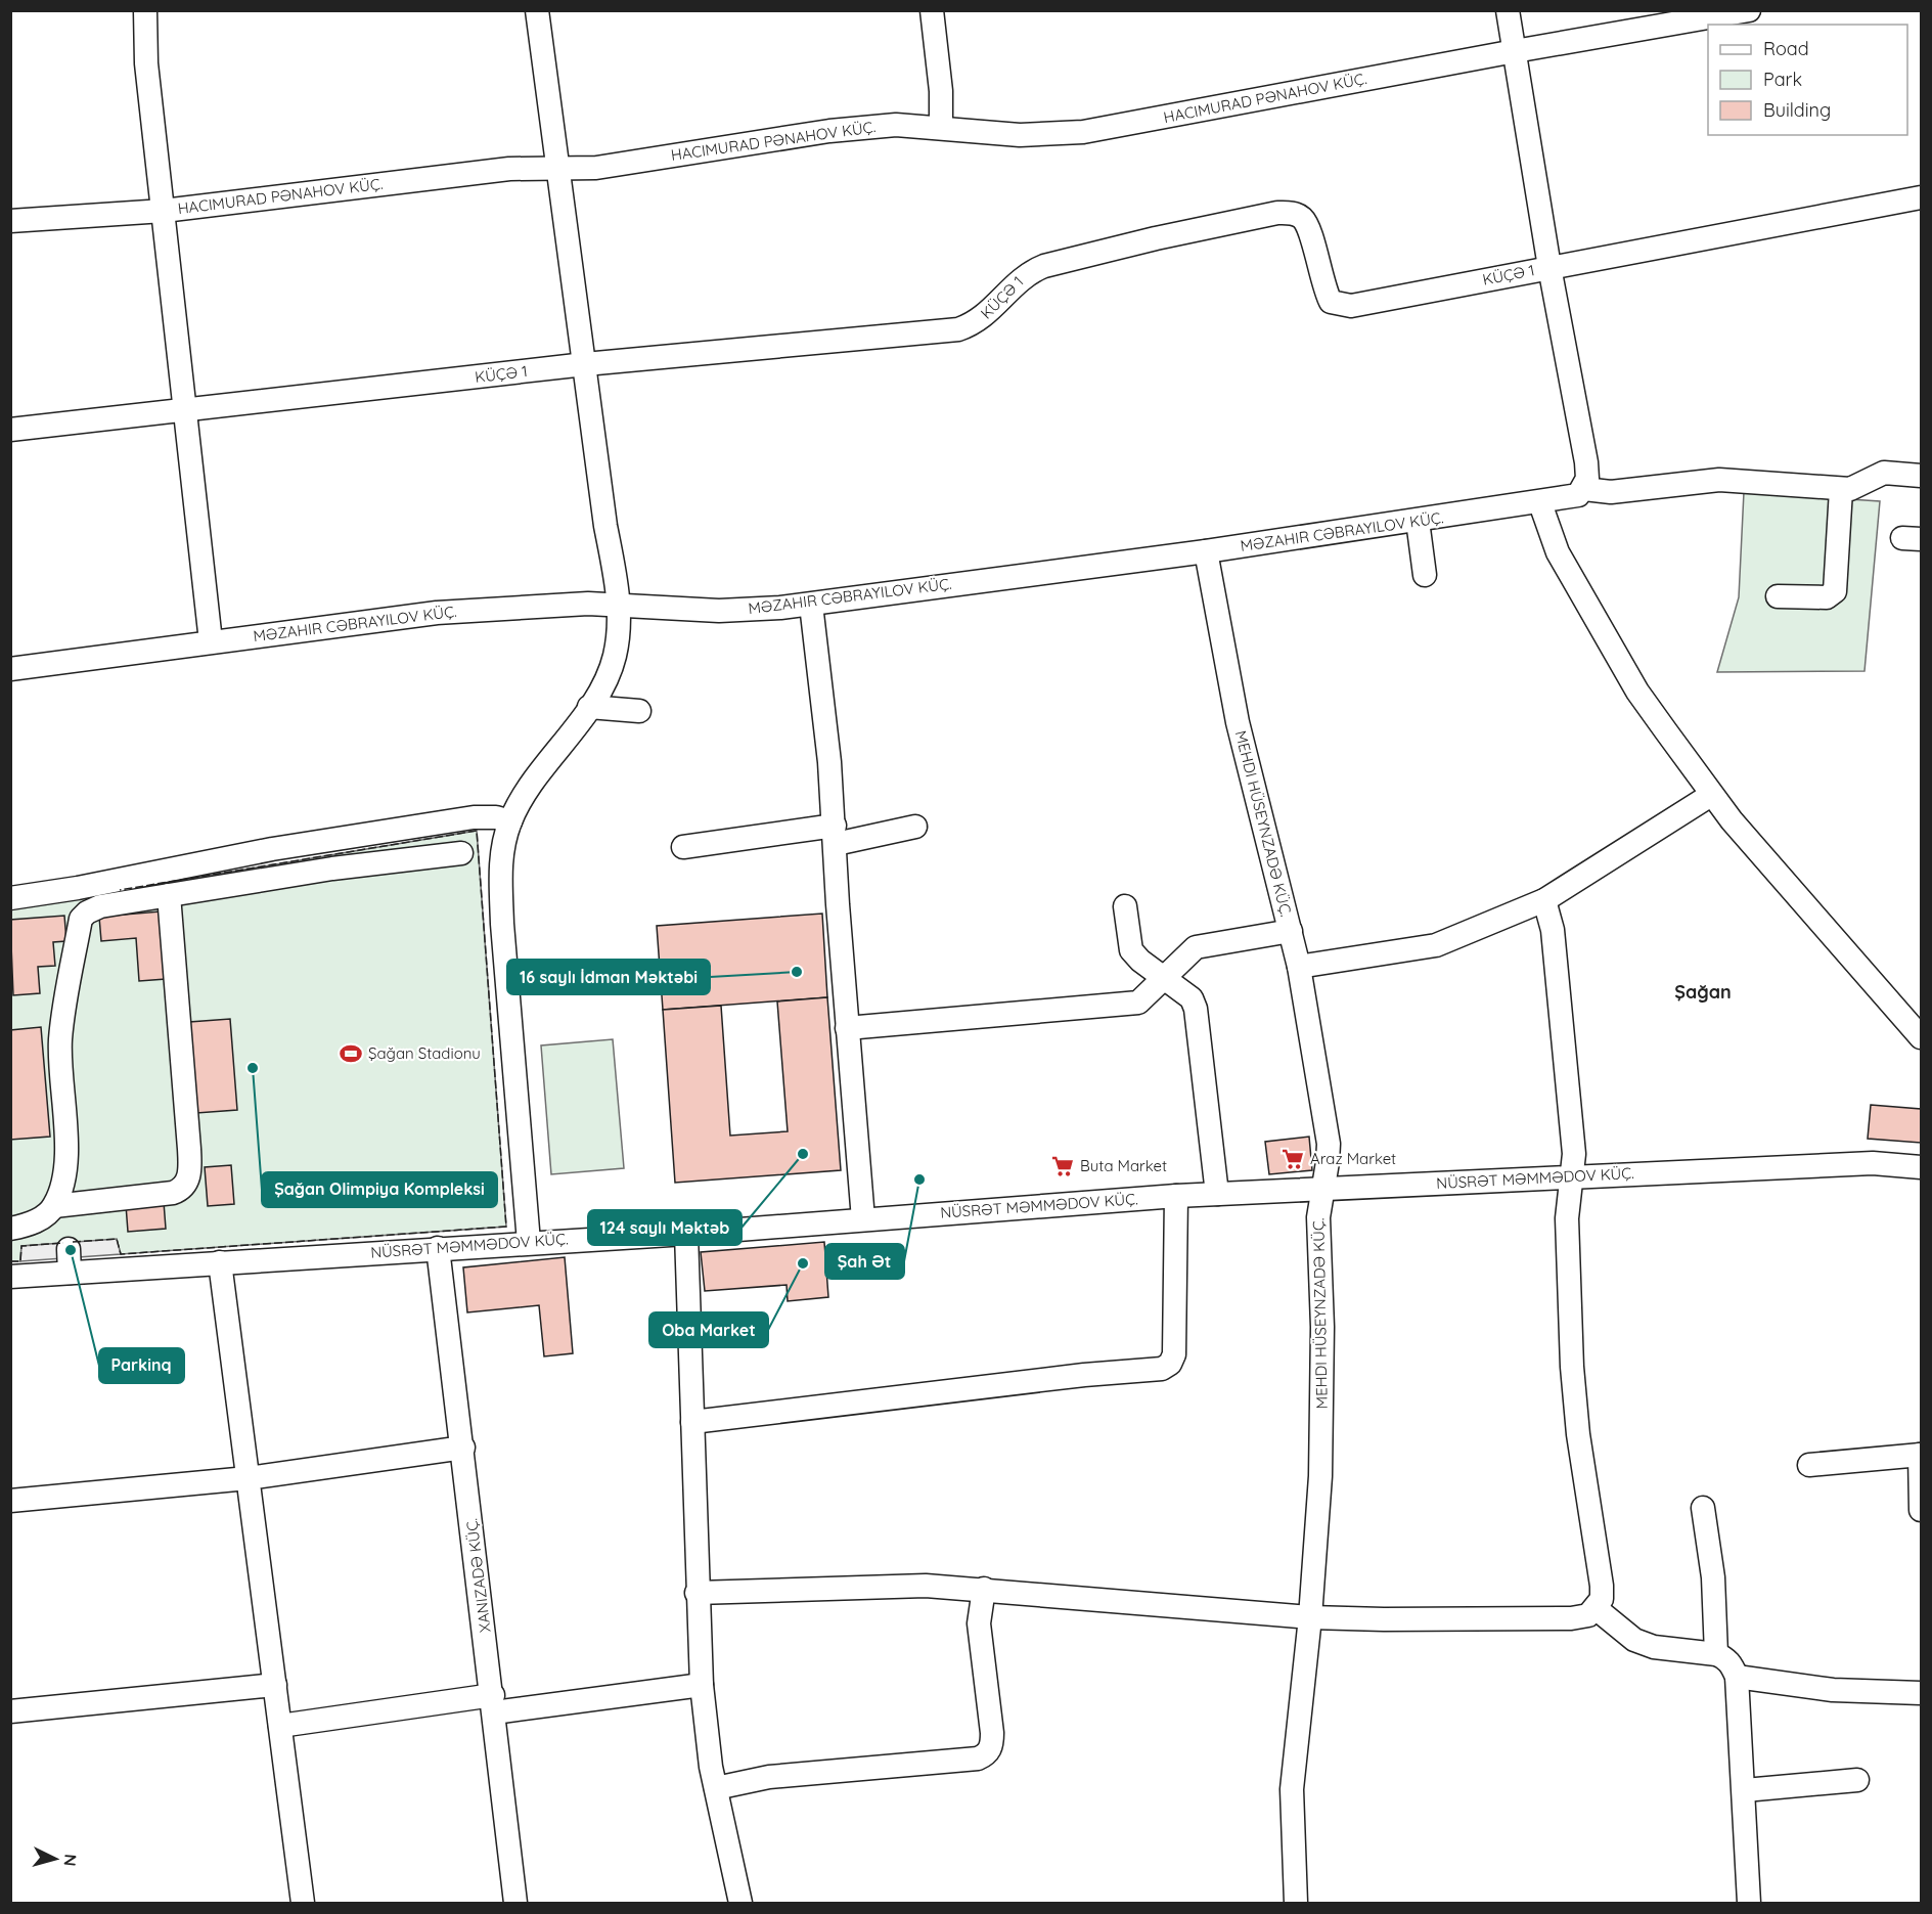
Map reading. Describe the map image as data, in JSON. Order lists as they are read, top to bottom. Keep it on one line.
{"streets":{"street":["KÜÇƏ 1","MEHDI HÜSEYNZADƏ KÜÇ.","NÜSRƏT MƏMMƏDOV KÜÇ."]},"crossings":[["MEHDI HÜSEYNZADƏ KÜÇ.","NÜSRƏT MƏMMƏDOV KÜÇ."]],"districts":["Şağan"],"places":{"other":["16 saylı İdman Məktəbi","Şağan Olimpiya Kompleksi","124 saylı Məktəb","Şah Ət","Parkinq","Oba Market"],"sports":["Şağan Stadionu"],"supermarket":["Araz Market","Buta Market"]},"legend":["Road","Park","Building"],"north":"right"}
